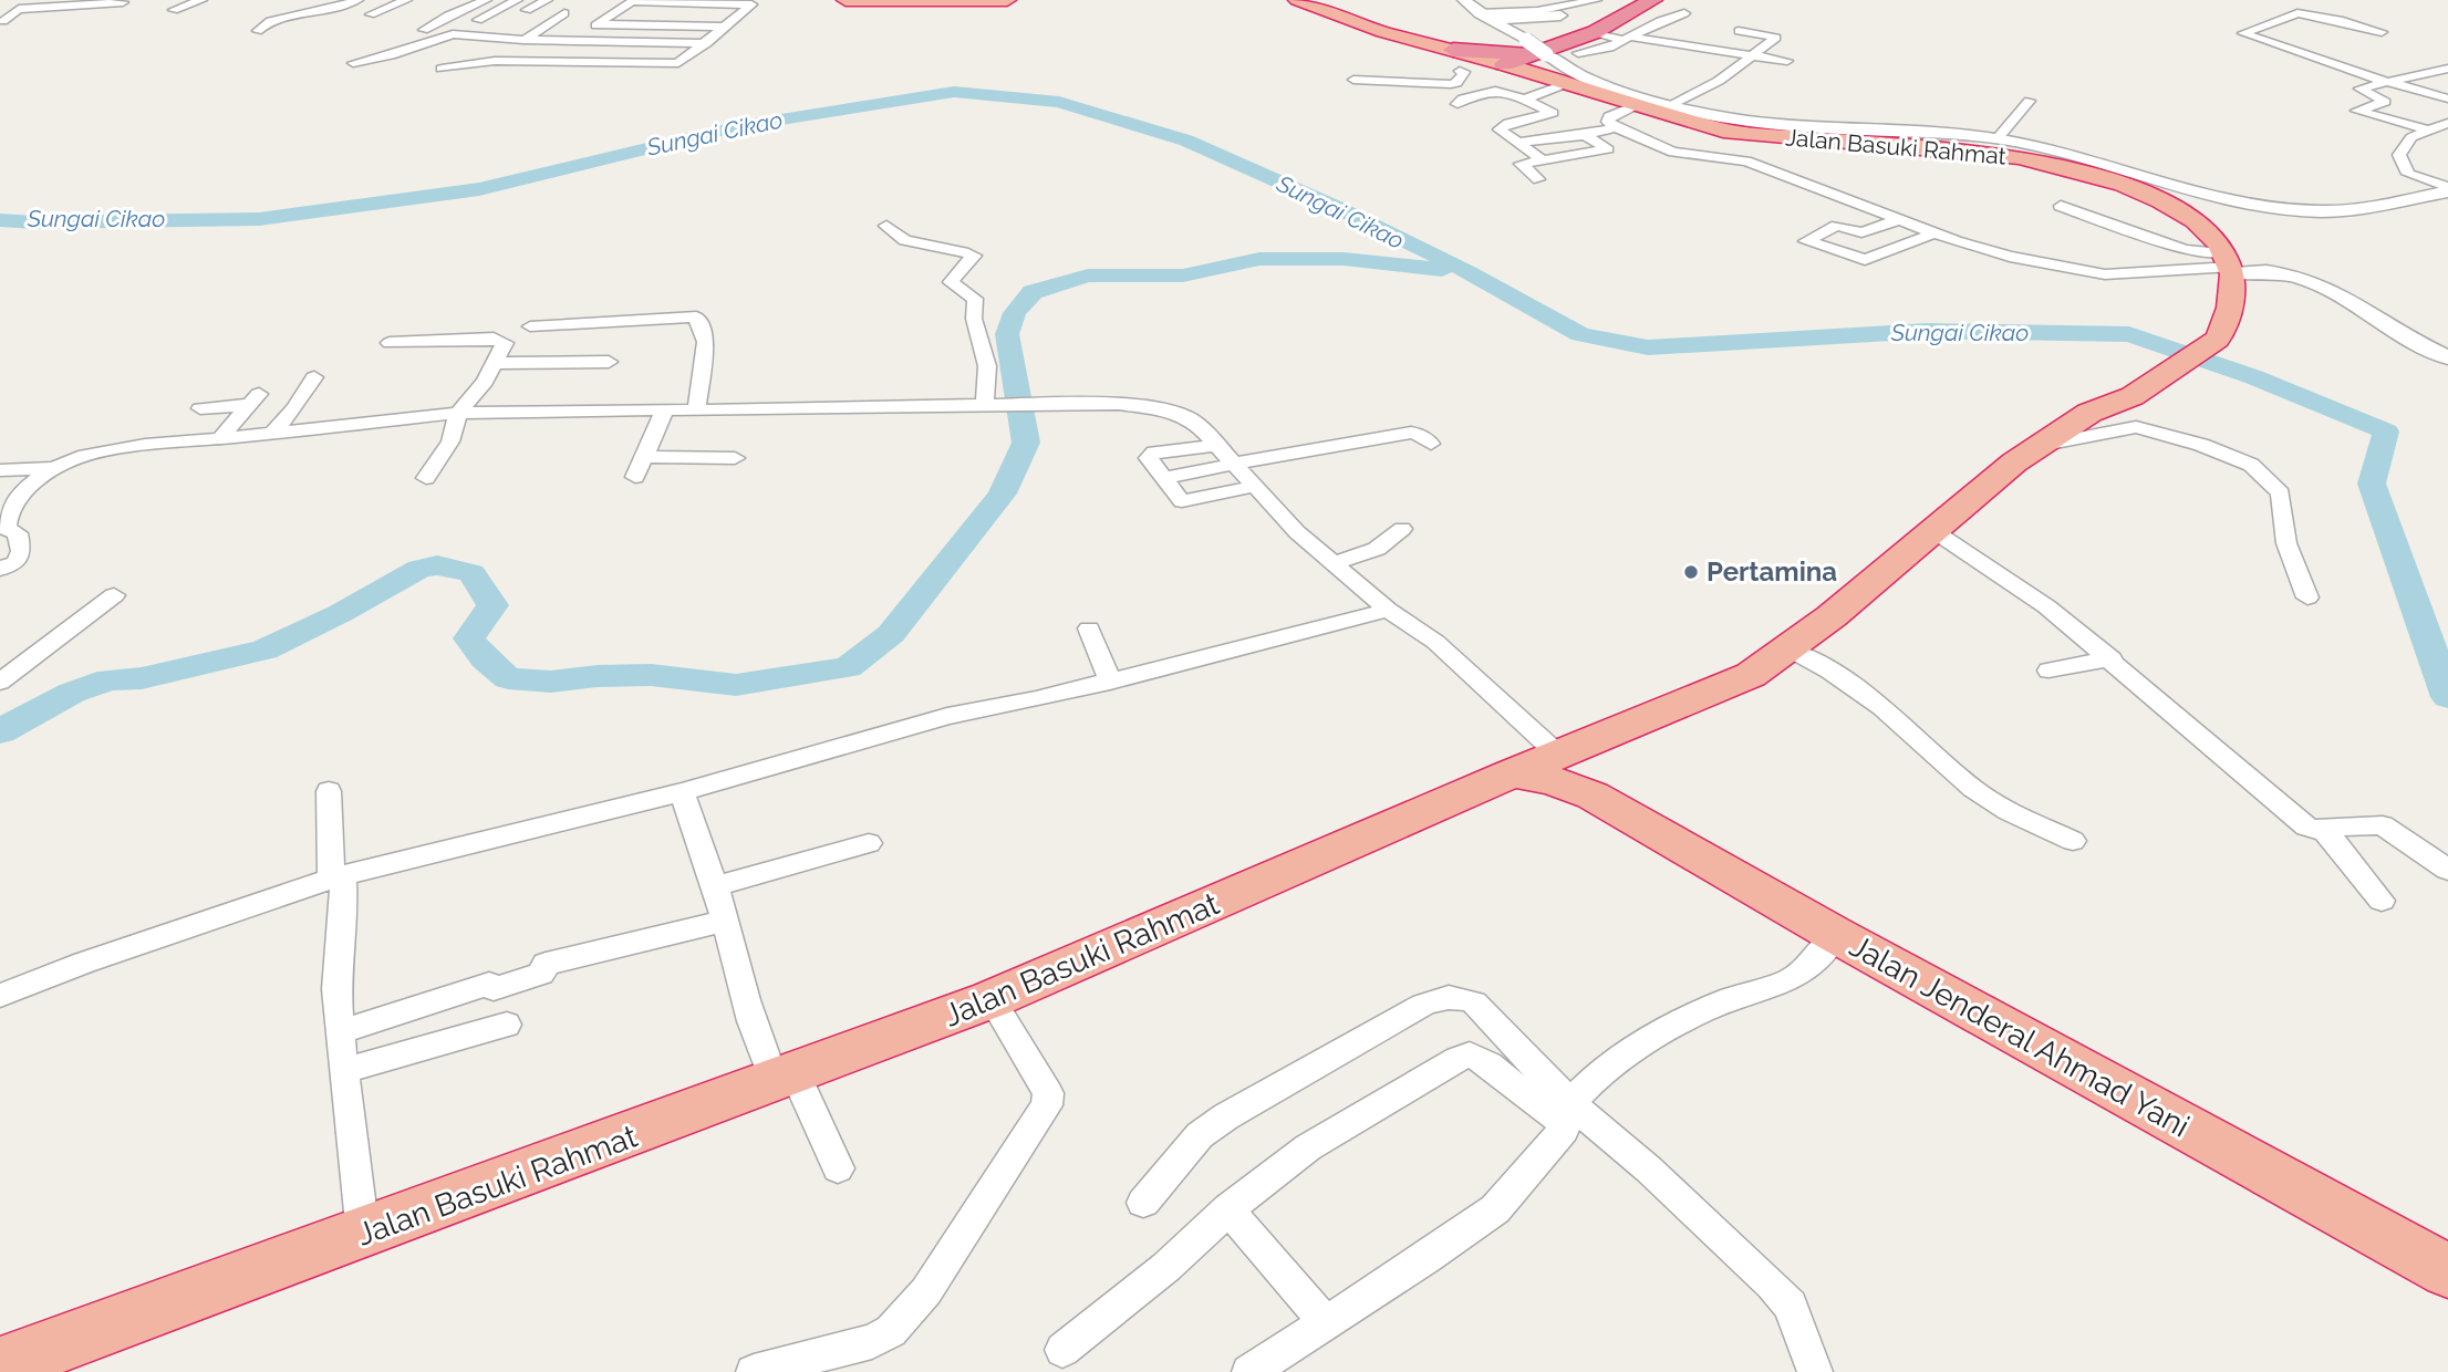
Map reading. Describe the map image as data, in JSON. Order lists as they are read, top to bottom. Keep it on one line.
{"streets":{"highway":["Jalan Basuki Rahmat","Jalan Jenderal Ahmad Yani"]},"crossings":[["Jalan Basuki Rahmat","Jalan Jenderal Ahmad Yani"]],"water":["Sungai Cikao"],"places":["Pertamina"]}
